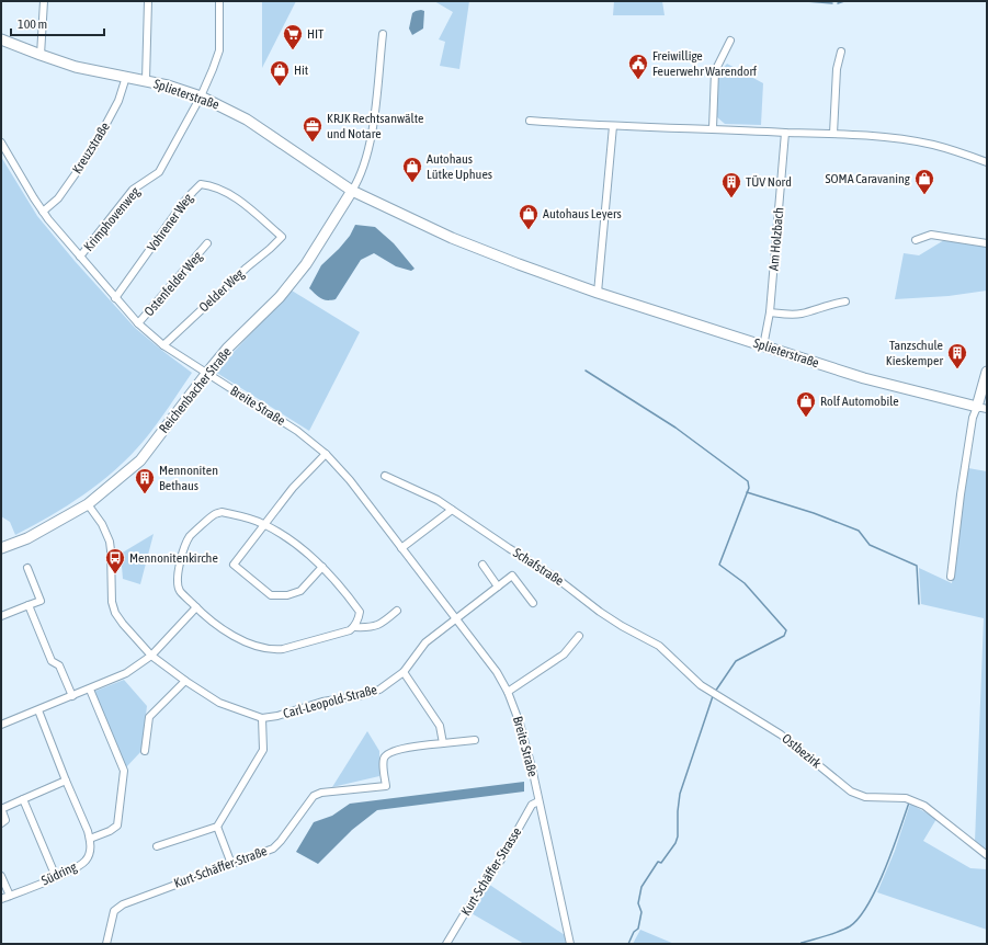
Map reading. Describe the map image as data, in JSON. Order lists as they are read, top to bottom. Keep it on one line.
{"streets":{"street":["Splieterstraße","Kreuzstraße","Krimphovenweg","Vohrener Weg","Am Holzbach","Ostenfelder Weg","Oelder Weg","Reichenbacher Straße","Breite Straße","Schafstraße","Carl-Leopold-Straße","Ostbezirk","Kurt-Schäffer-Straße","Kurt-Schäffer-Strasse","Südring"]},"crossings":[["Splieterstraße","Kreuzstraße"],["Splieterstraße","Krimphovenweg"],["Splieterstraße","Am Holzbach"],["Splieterstraße","Reichenbacher Straße"],["Kreuzstraße","Breite Straße"],["Krimphovenweg","Breite Straße"],["Vohrener Weg","Oelder Weg"],["Vohrener Weg","Breite Straße"],["Ostenfelder Weg","Breite Straße"],["Oelder Weg","Breite Straße"],["Reichenbacher Straße","Breite Straße"],["Reichenbacher Straße","Carl-Leopold-Straße"],["Breite Straße","Carl-Leopold-Straße"],["Breite Straße","Kurt-Schäffer-Strasse"],["Schafstraße","Ostbezirk"]],"places":{"supermarket":["HIT"],"public building":["Freiwillige Feuerwehr Warendorf"],"shop":["Hit","Autohaus Lütke Uphues","SOMA Caravaning","Autohaus Leyers","Rolf Automobile"],"office":["KRJK Rechtsanwälte und Notare"],"building":["TÜV Nord","Tanzschule Kieskemper","Mennoniten Bethaus"],"bus stop":["Mennonitenkirche"]},"scale_bar":"100 m"}
